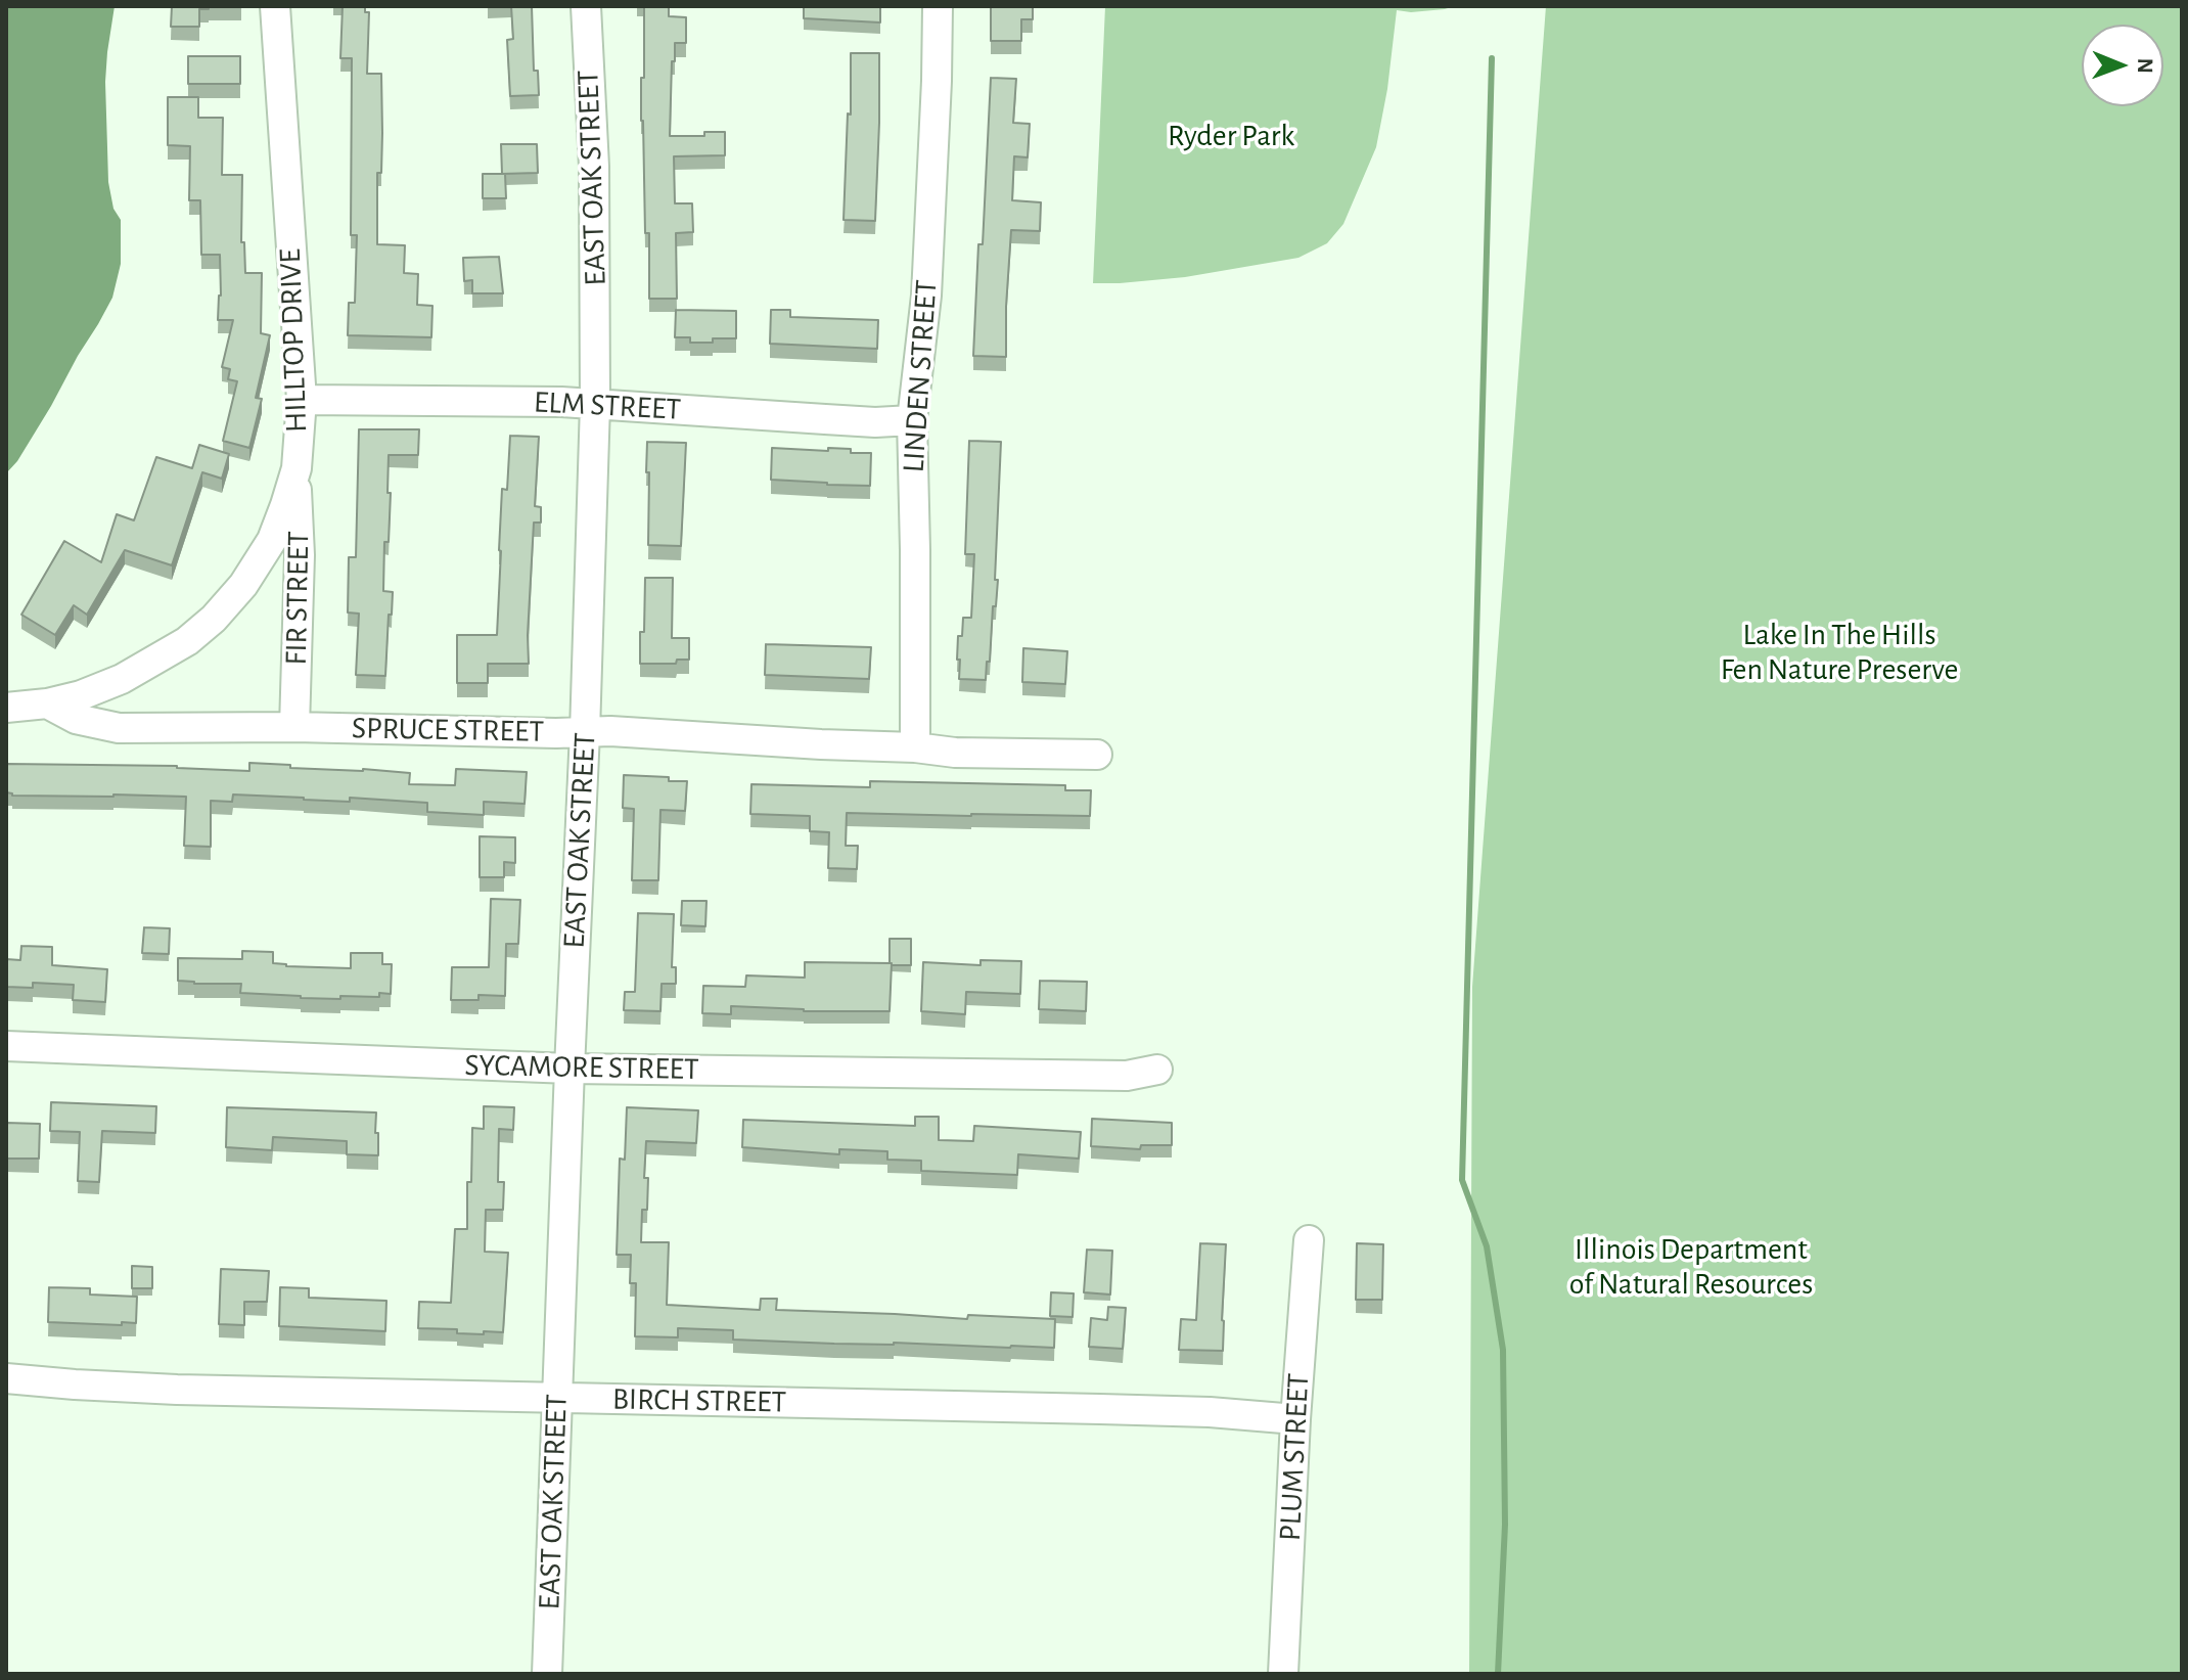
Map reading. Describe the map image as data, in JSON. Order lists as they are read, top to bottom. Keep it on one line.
{"streets":{"street":["EAST OAK STREET","HILLTOP DRIVE","LINDEN STREET","ELM STREET","FIR STREET","SPRUCE STREET","SYCAMORE STREET","BIRCH STREET","PLUM STREET"]},"crossings":[["EAST OAK STREET","ELM STREET"],["EAST OAK STREET","SPRUCE STREET"],["EAST OAK STREET","SYCAMORE STREET"],["EAST OAK STREET","BIRCH STREET"],["HILLTOP DRIVE","ELM STREET"],["HILLTOP DRIVE","FIR STREET"],["HILLTOP DRIVE","SPRUCE STREET"],["LINDEN STREET","ELM STREET"],["LINDEN STREET","SPRUCE STREET"],["FIR STREET","SPRUCE STREET"],["BIRCH STREET","PLUM STREET"]],"parks":["Ryder Park","Lake In The Hills Fen Nature Preserve","Illinois Department of Natural Resources"],"north":"right"}
